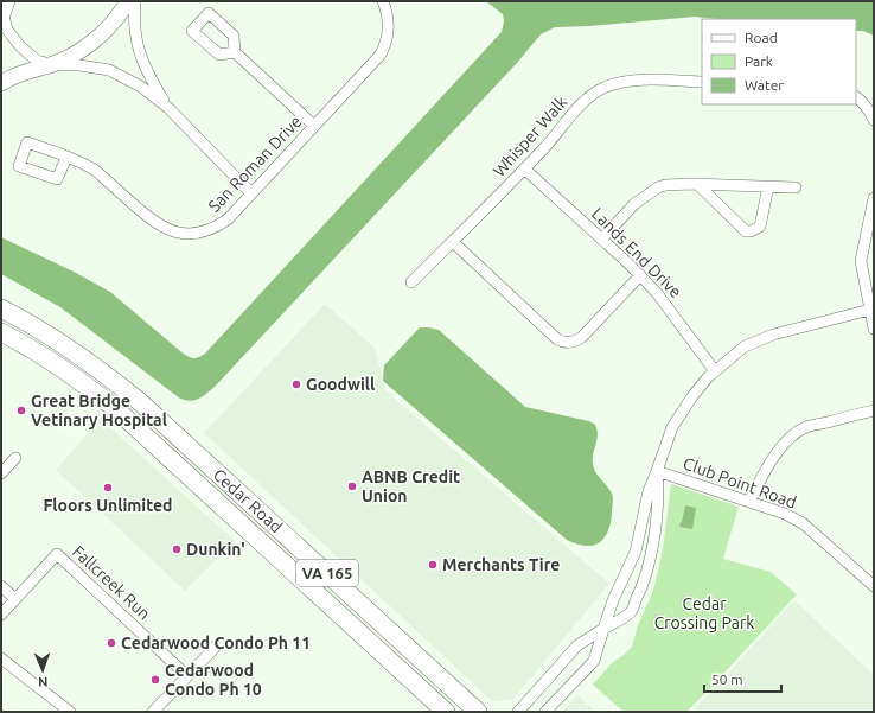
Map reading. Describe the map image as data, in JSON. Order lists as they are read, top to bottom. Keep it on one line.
{"streets":{"main road":["Cedar Road","VA 165"],"street":["Whisper Walk","San Roman Drive","Lands End Drive","Club Point Road","Fallcreek Run"]},"crossings":[["Whisper Walk","Lands End Drive"]],"parks":["Cedar Crossing Park"],"places":["Goodwill","Great Bridge Vetinary Hospital","ABNB Credit Union","Floors Unlimited","Dunkin'","Merchants Tire","Cedarwood Condo Ph 11","Cedarwood Condo Ph 10"],"legend":["Road","Park","Water"],"scale_bar":"50 m","north":"bottom"}
